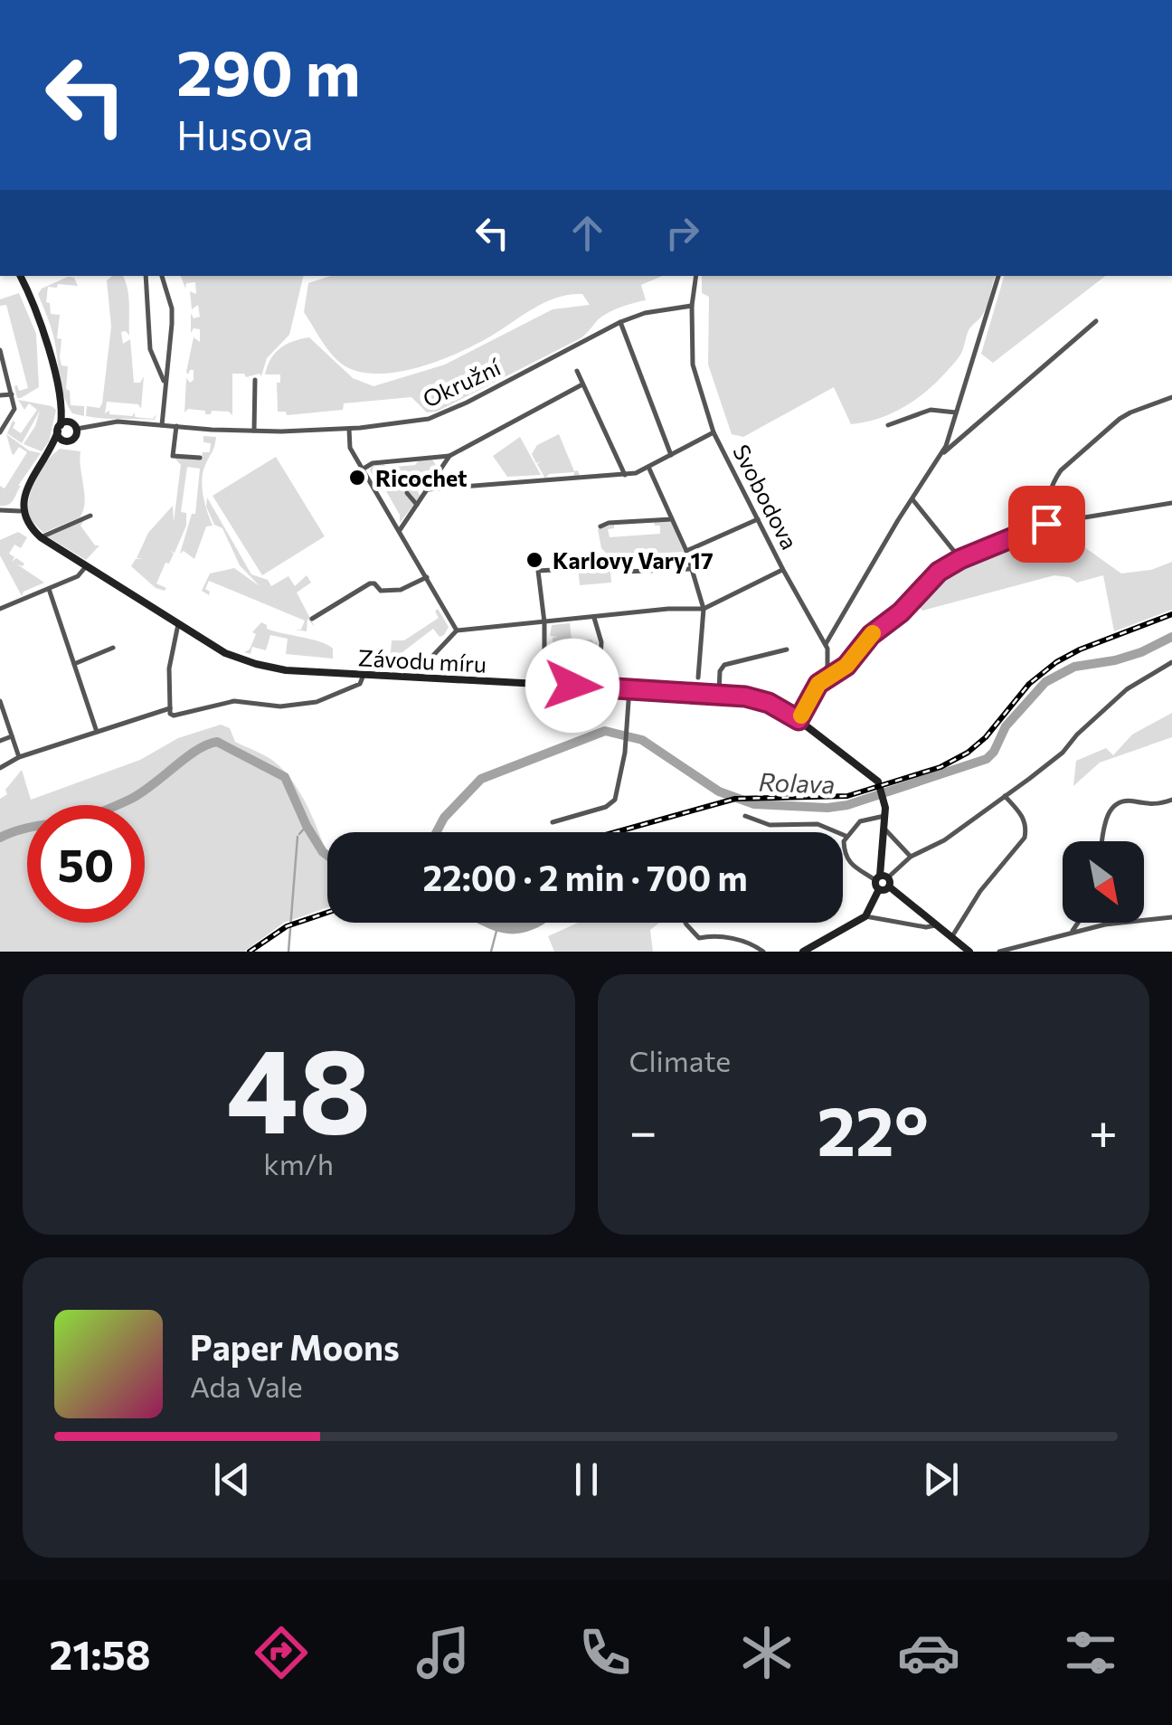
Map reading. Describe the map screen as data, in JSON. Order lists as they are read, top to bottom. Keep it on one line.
{"streets":{"main road":["Okružní","Závodu míru"],"street":["Svobodova"]},"crossings":[["Okružní","Svobodova"]],"water":["Rolava"],"places":["Ricochet","Karlovy Vary 17"],"north":"bottom right","page":{"turn":["290 m","Husova"],"limit":"50","trip":"22:00 · 2 min · 700 m","tile":[["48","km/h"],"Climate"],"heat":["−","22°","+"],"song":["Paper Moons","Ada Vale"],"tabs":"21:58"}}
